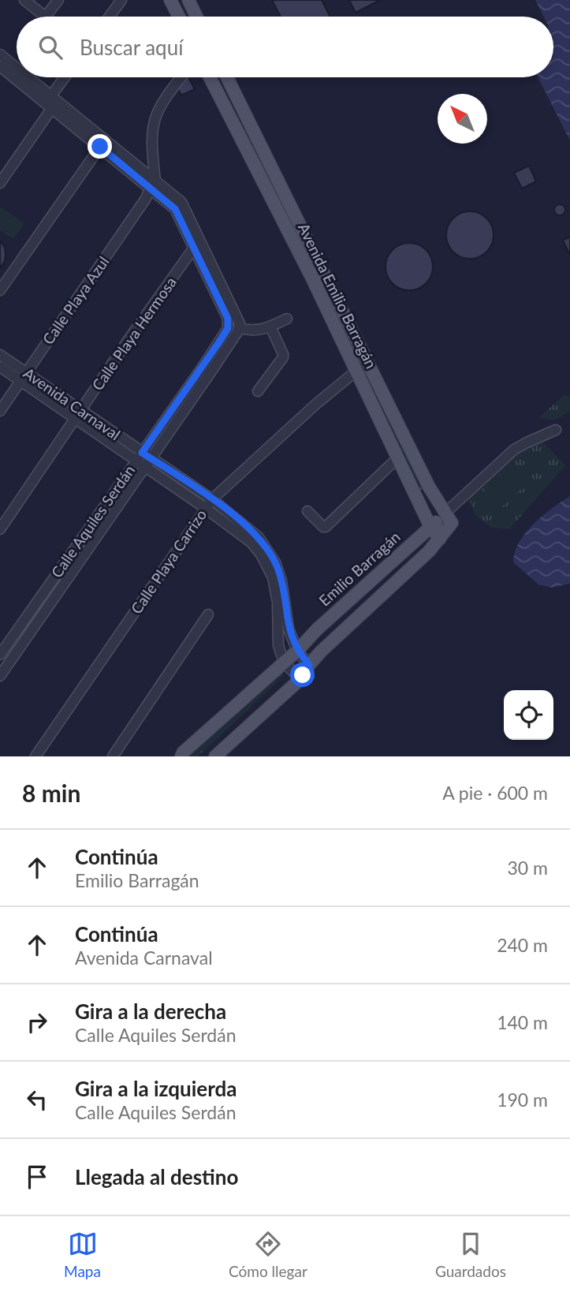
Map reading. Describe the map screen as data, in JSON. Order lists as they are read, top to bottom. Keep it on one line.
{"streets":{"main road":["Avenida Emilio Barragán","Emilio Barragán"],"street":["Calle Playa Azul","Calle Playa Hermosa","Avenida Carnaval","Calle Aquiles Serdán","Calle Playa Carrizo"]},"crossings":[["Avenida Emilio Barragán","Calle Playa Carrizo"],["Avenida Emilio Barragán","Emilio Barragán"],["Calle Playa Azul","Avenida Carnaval"],["Calle Playa Azul","Calle Aquiles Serdán"],["Calle Playa Hermosa","Avenida Carnaval"],["Calle Playa Hermosa","Calle Aquiles Serdán"],["Avenida Carnaval","Calle Aquiles Serdán"],["Avenida Carnaval","Calle Playa Carrizo"],["Avenida Carnaval","Emilio Barragán"]],"north":"top left","page":{"search":"Buscar aquí","heading":["8 min","A pie · 600 m"],"list":[["Continúa","Emilio Barragán","30 m"],["Continúa","Avenida Carnaval","240 m"],["Gira a la derecha","Calle Aquiles Serdán","140 m"],["Gira a la izquierda","Calle Aquiles Serdán","190 m"],"Llegada al destino"],"nav":["Mapa","Cómo llegar","Guardados"]}}
